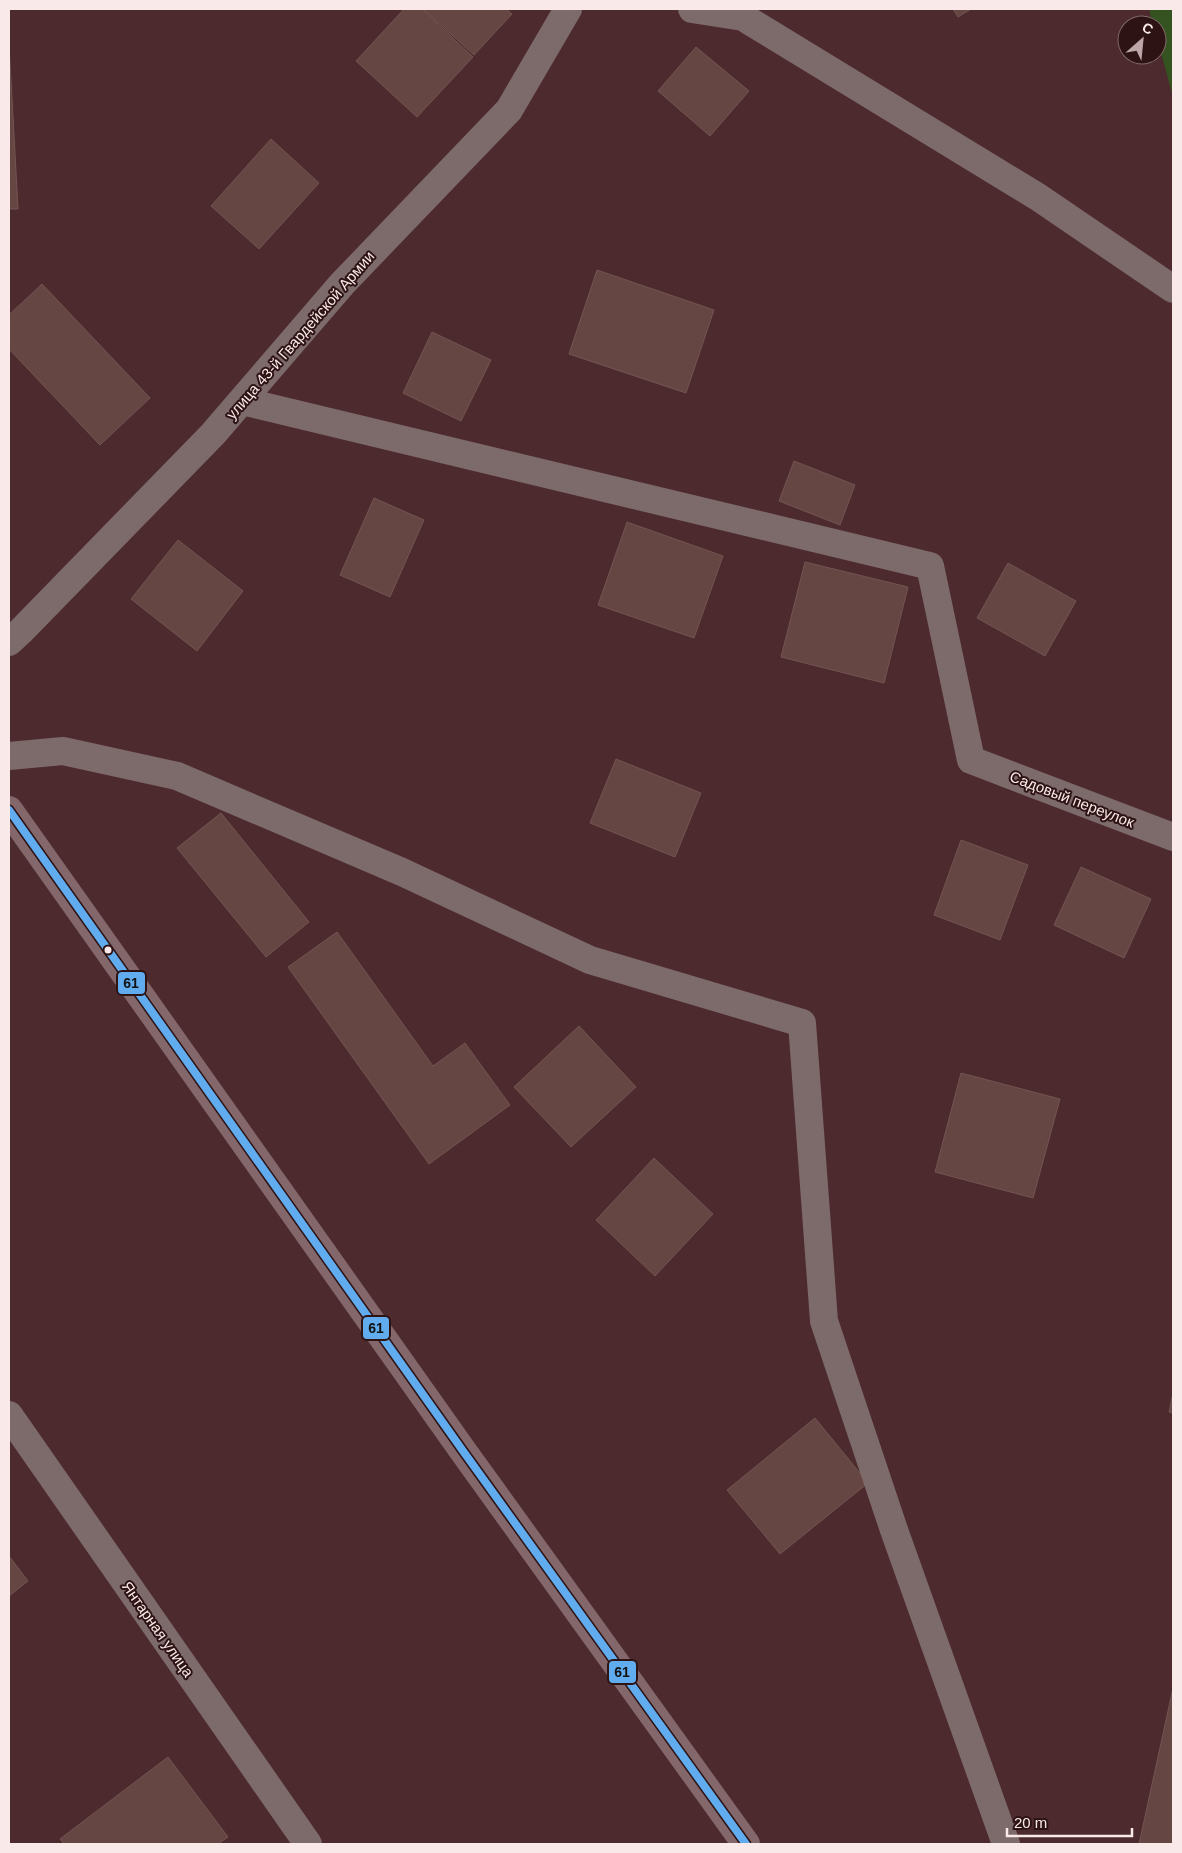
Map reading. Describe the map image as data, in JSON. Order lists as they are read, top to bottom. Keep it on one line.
{"streets":{"street":["улица 43-й Гвардейской Армии","Садовый переулок","Янтарная улица"]},"crossings":[["улица 43-й Гвардейской Армии","Садовый переулок"]],"lines":["transit line 61"],"scale_bar":"20 m","north":"top right"}
